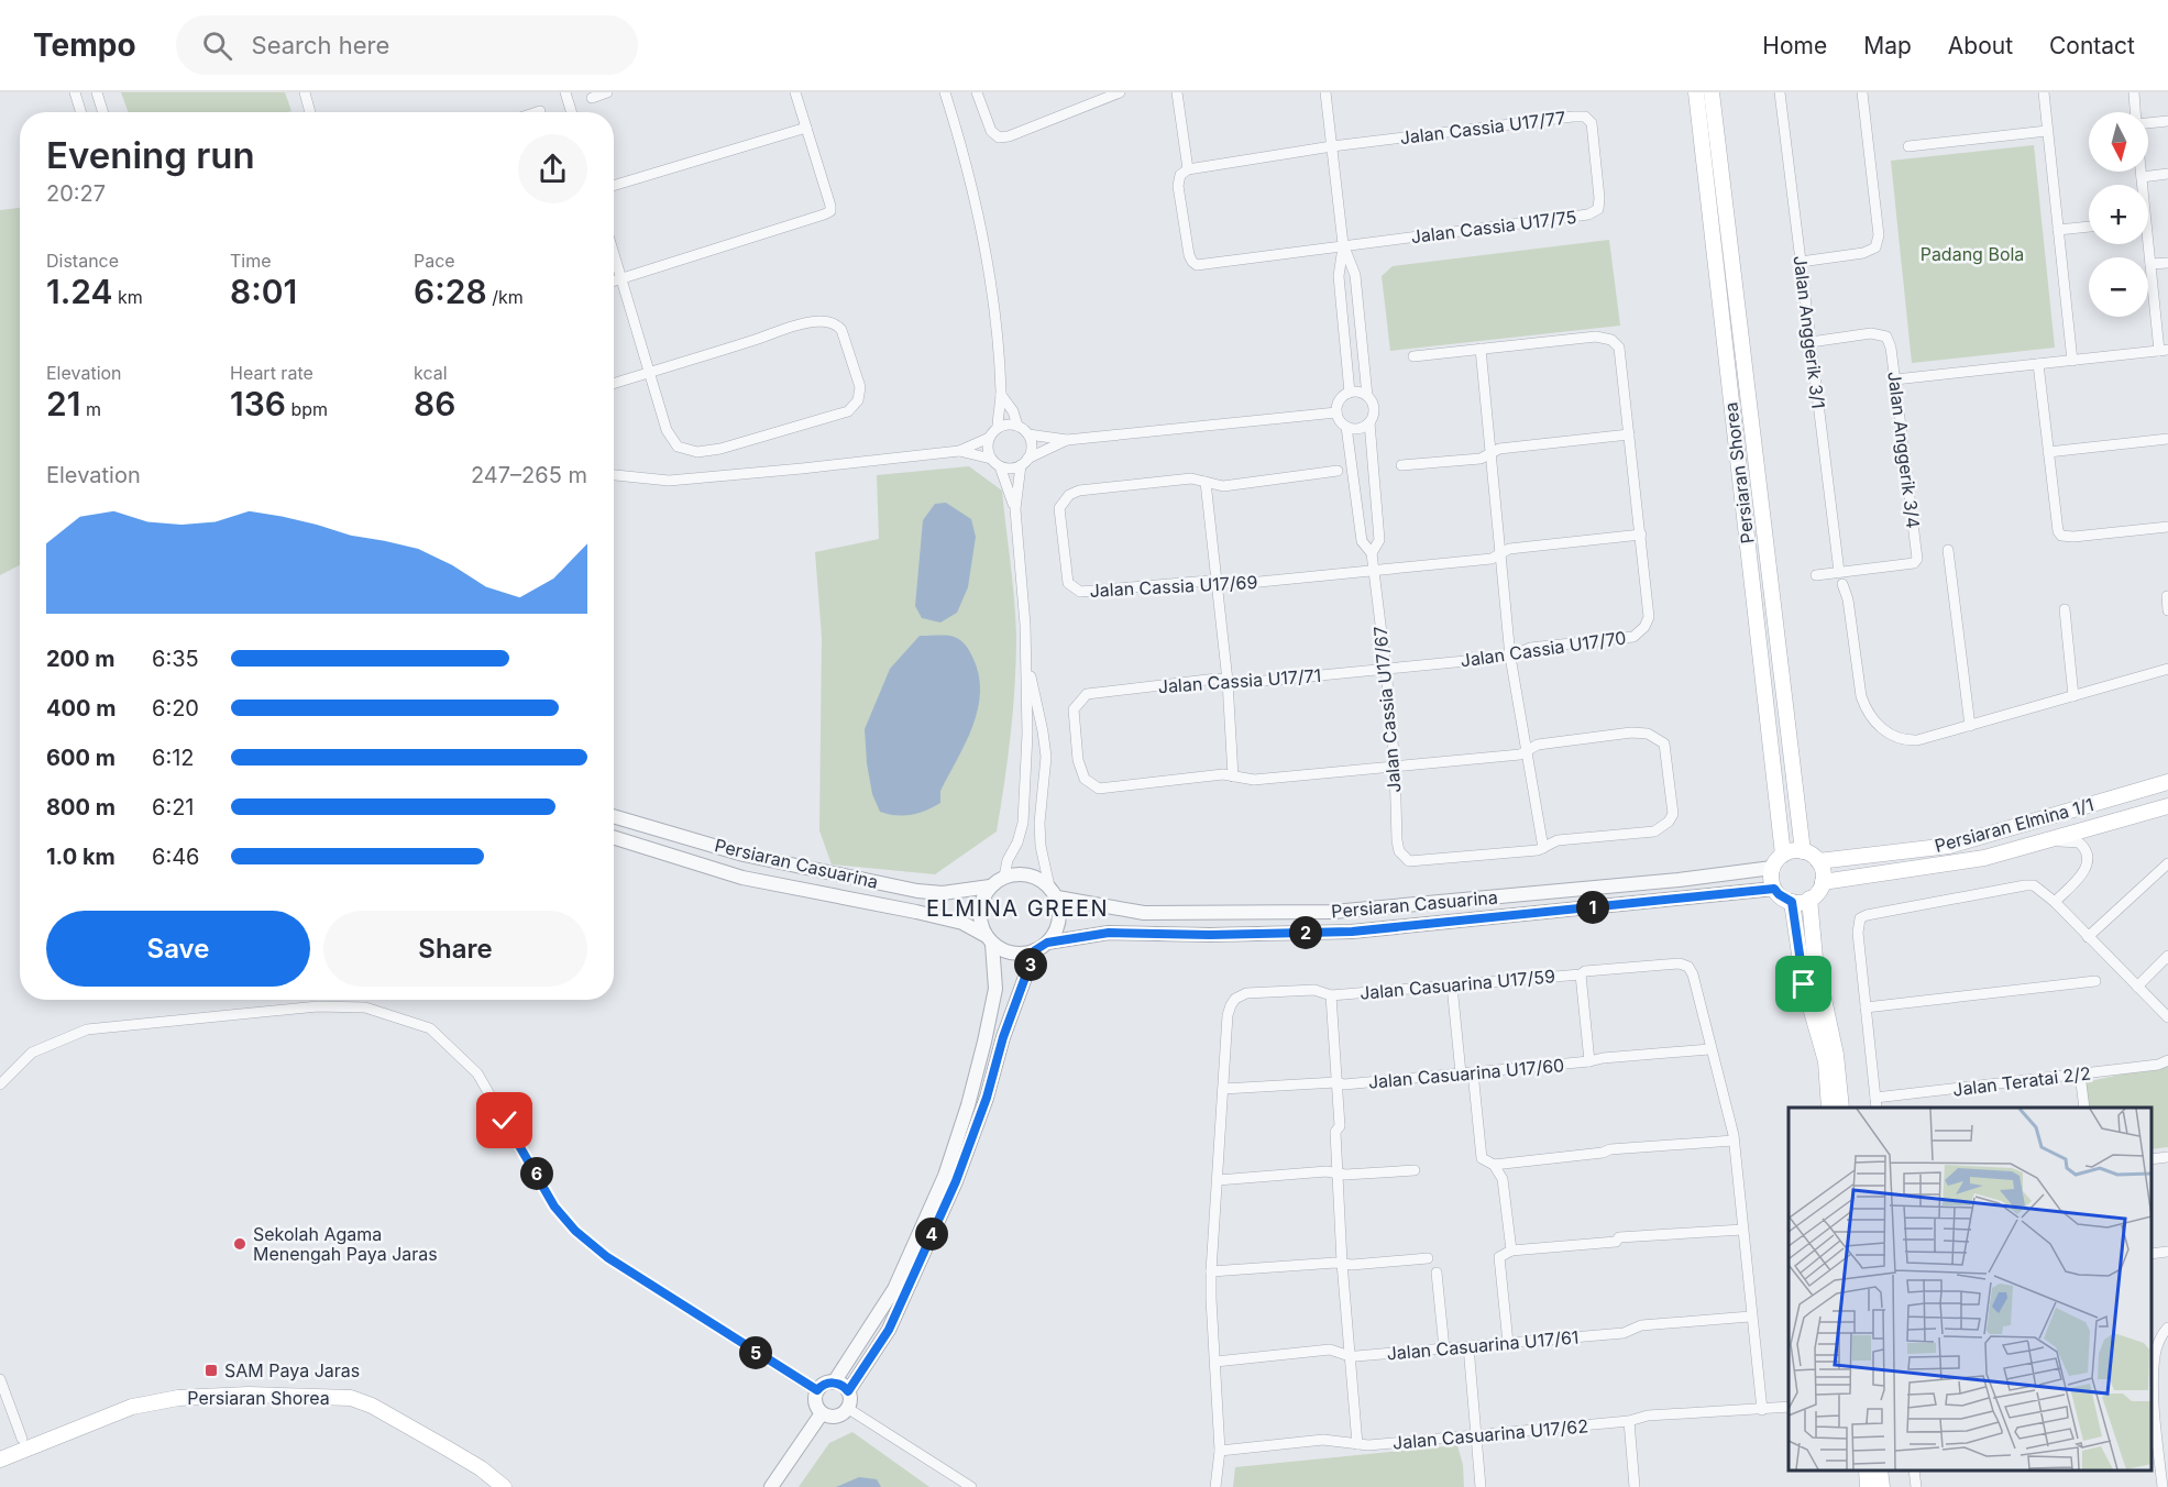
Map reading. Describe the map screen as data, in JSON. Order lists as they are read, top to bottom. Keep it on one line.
{"streets":{"main road":["Persiaran Shorea","Persiaran Elmina 1/1"],"street":["Jalan Cassia U17/77","Jalan Cassia U17/75","Jalan Anggerik 3/1","Jalan Anggerik 3/4","Jalan Cassia U17/69","Jalan Cassia U17/70","Jalan Cassia U17/71","Jalan Cassia U17/67","Persiaran Casuarina","Jalan Casuarina U17/59","Jalan Casuarina U17/60","Jalan Teratai 2/2","Jalan Casuarina U17/61","Jalan Casuarina U17/62"]},"crossings":[["Jalan Cassia U17/77","Jalan Cassia U17/75"],["Jalan Anggerik 3/1","Jalan Anggerik 3/4"],["Persiaran Shorea","Persiaran Elmina 1/1"],["Persiaran Shorea","Persiaran Casuarina"],["Jalan Cassia U17/69","Jalan Cassia U17/70"],["Jalan Cassia U17/69","Jalan Cassia U17/67"],["Jalan Cassia U17/70","Jalan Cassia U17/71"],["Jalan Cassia U17/70","Jalan Cassia U17/67"],["Jalan Cassia U17/71","Jalan Cassia U17/67"],["Persiaran Elmina 1/1","Persiaran Casuarina"],["Jalan Casuarina U17/59","Jalan Casuarina U17/60"],["Jalan Casuarina U17/59","Jalan Casuarina U17/61"],["Jalan Casuarina U17/59","Jalan Casuarina U17/62"]],"districts":["ELMINA GREEN"],"parks":["Padang Bola"],"places":{"other":["Sekolah Agama Menengah Paya Jaras"],"transit":["SAM Paya Jaras"]},"north":"bottom","page":{"header":"Tempo","search":"Search here","nav":["Home","Map","About","Contact"],"map_buttons":["+","−"],"heading":["Evening run","20:27"],"stats":[["Distance","1.24 km"],["Time","8:01"],["Pace","6:28 /km"],["Elevation","21 m"],["Heart rate","136 bpm"],["kcal","86"]],"chart":["Elevation","247–265 m"],"list":[{"name":"200 m","note":"6:35"},{"name":"400 m","note":"6:20"},{"name":"600 m","note":"6:12"},{"name":"800 m","note":"6:21"},{"name":"1.0 km","note":"6:46"}],"pins":["1","2","3","6","4","5"],"buttons":["Save","Share"]}}
